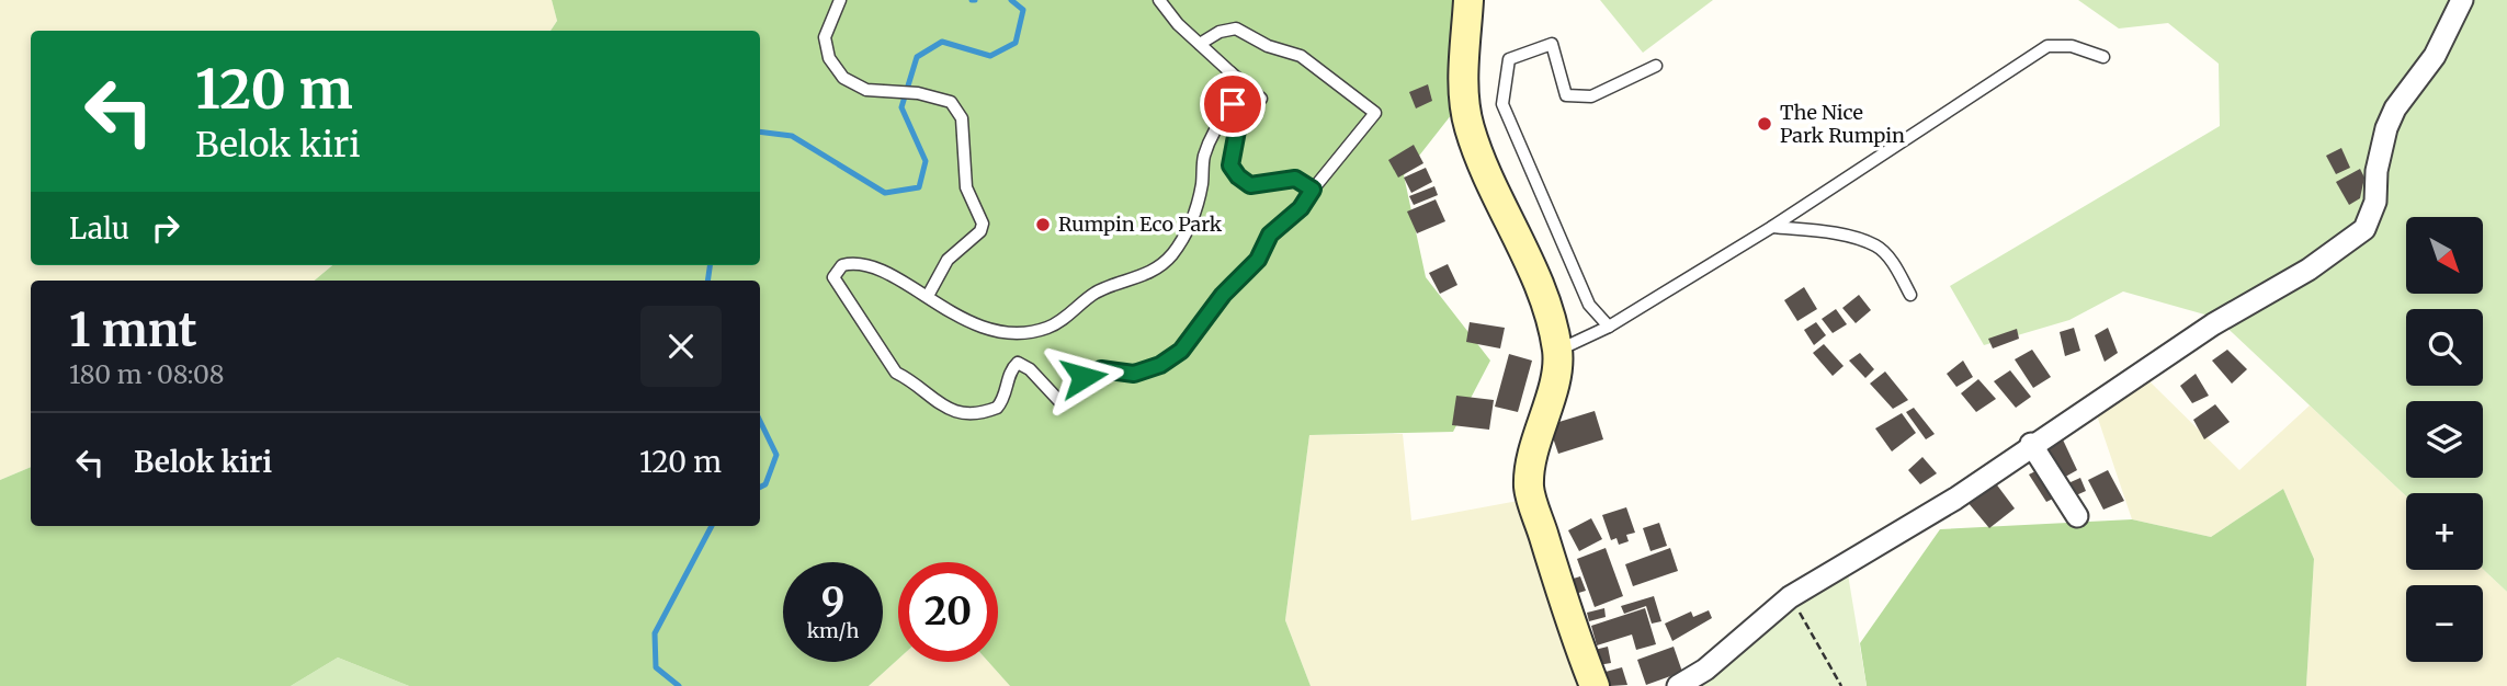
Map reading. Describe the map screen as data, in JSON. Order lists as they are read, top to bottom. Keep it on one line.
{"places":["The Nice Park Rumpin","Rumpin Eco Park"],"north":"bottom right","page":{"turn":["120 m","Belok kiri"],"then":"Lalu","map_buttons":["+","−"],"heading":["1 mnt","180 m · 08:08"],"list":[{"name":"Belok kiri","value":"120 m"}],"speed":"9 km/h","limit":"20"}}
